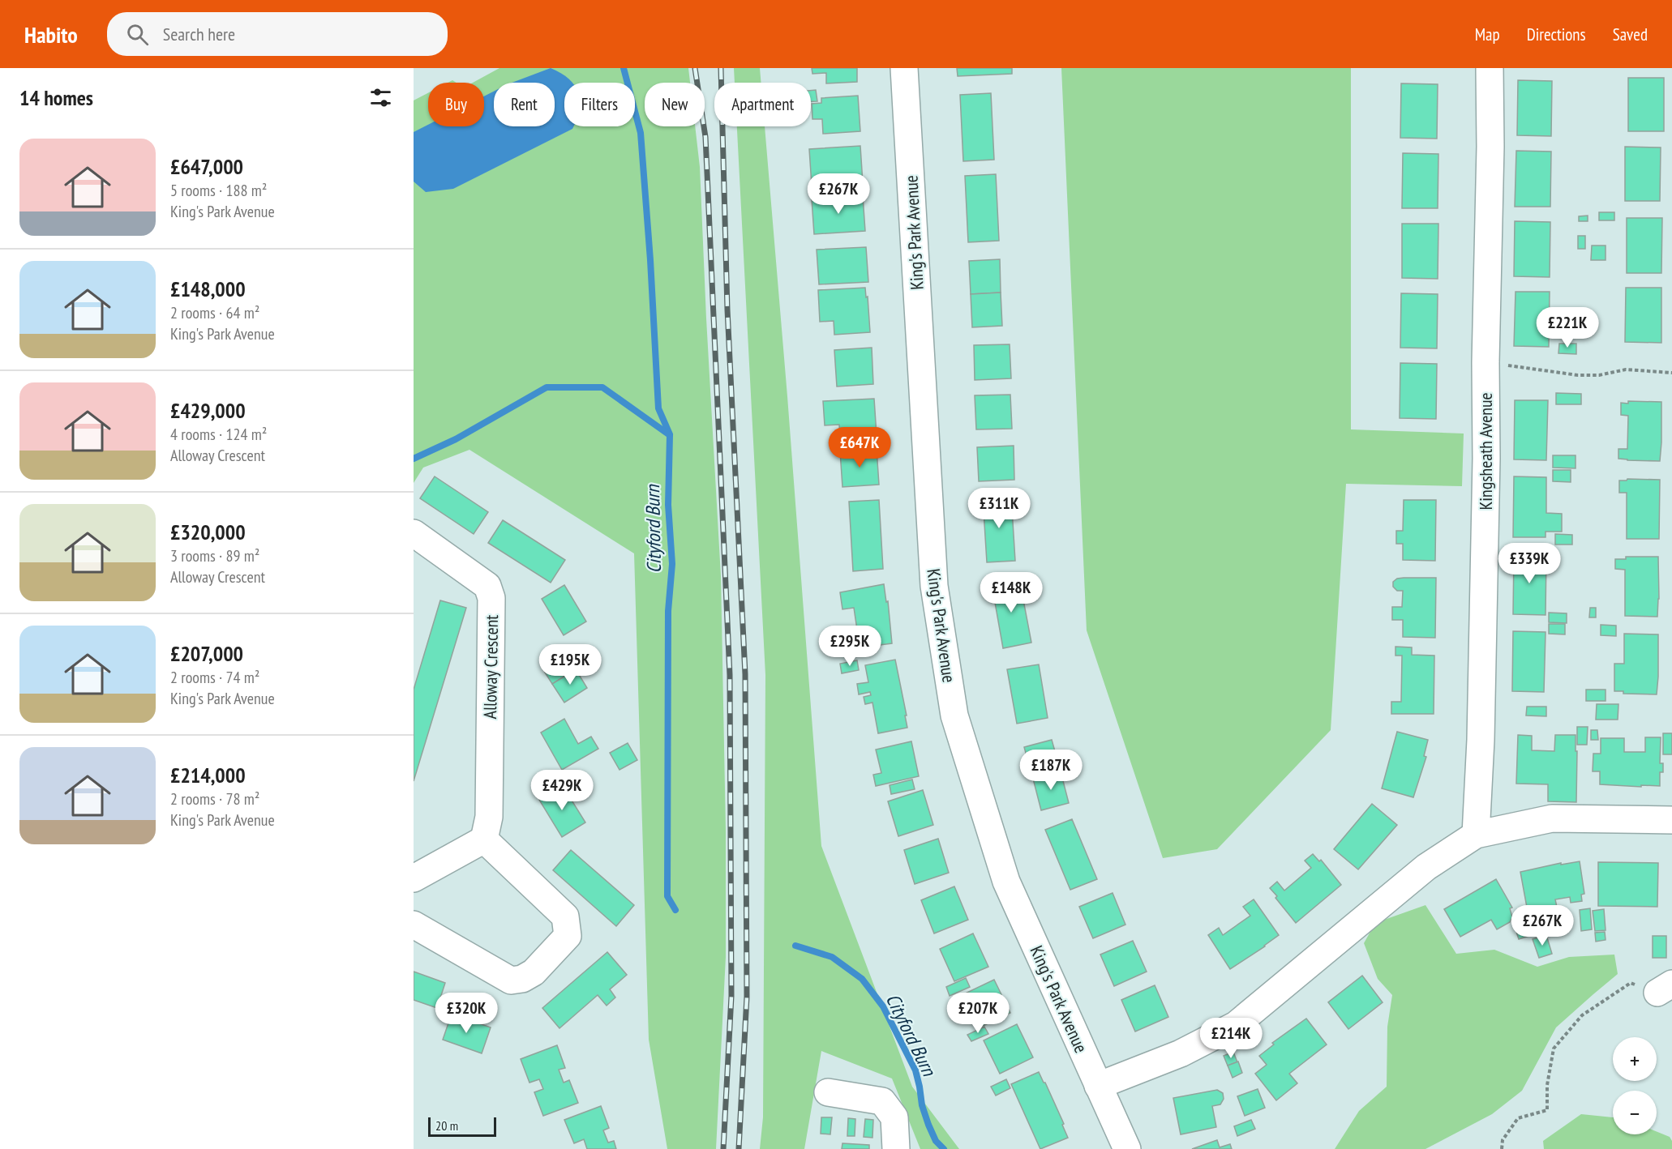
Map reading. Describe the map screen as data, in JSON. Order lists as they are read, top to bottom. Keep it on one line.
{"streets":{"street":["King's Park Avenue","Kingsheath Avenue","Alloway Crescent"]},"water":["Cityford Burn"],"scale_bar":"20 m","page":{"header":"Habito","search":"Search here","nav":["Map","Directions","Saved"],"heading":"14 homes","chip":["Buy","Rent","Filters","New","Apartment"],"list":[{"name":"£647,000","note":"5 rooms · 188 m² · King's Park Avenue"},{"name":"£148,000","note":"2 rooms · 64 m² · King's Park Avenue"},{"name":"£429,000","note":"4 rooms · 124 m² · Alloway Crescent"},{"name":"£320,000","note":"3 rooms · 89 m² · Alloway Crescent"},{"name":"£207,000","note":"2 rooms · 74 m² · King's Park Avenue"},{"name":"£214,000","note":"2 rooms · 78 m² · King's Park Avenue"}],"price":["£267K","£221K","£647K","£311K","£339K","£148K","£295K","£195K","£187K","£429K","£267K","£320K","£207K","£214K"],"map_buttons":["+","−"],"scale":"20 m"}}
